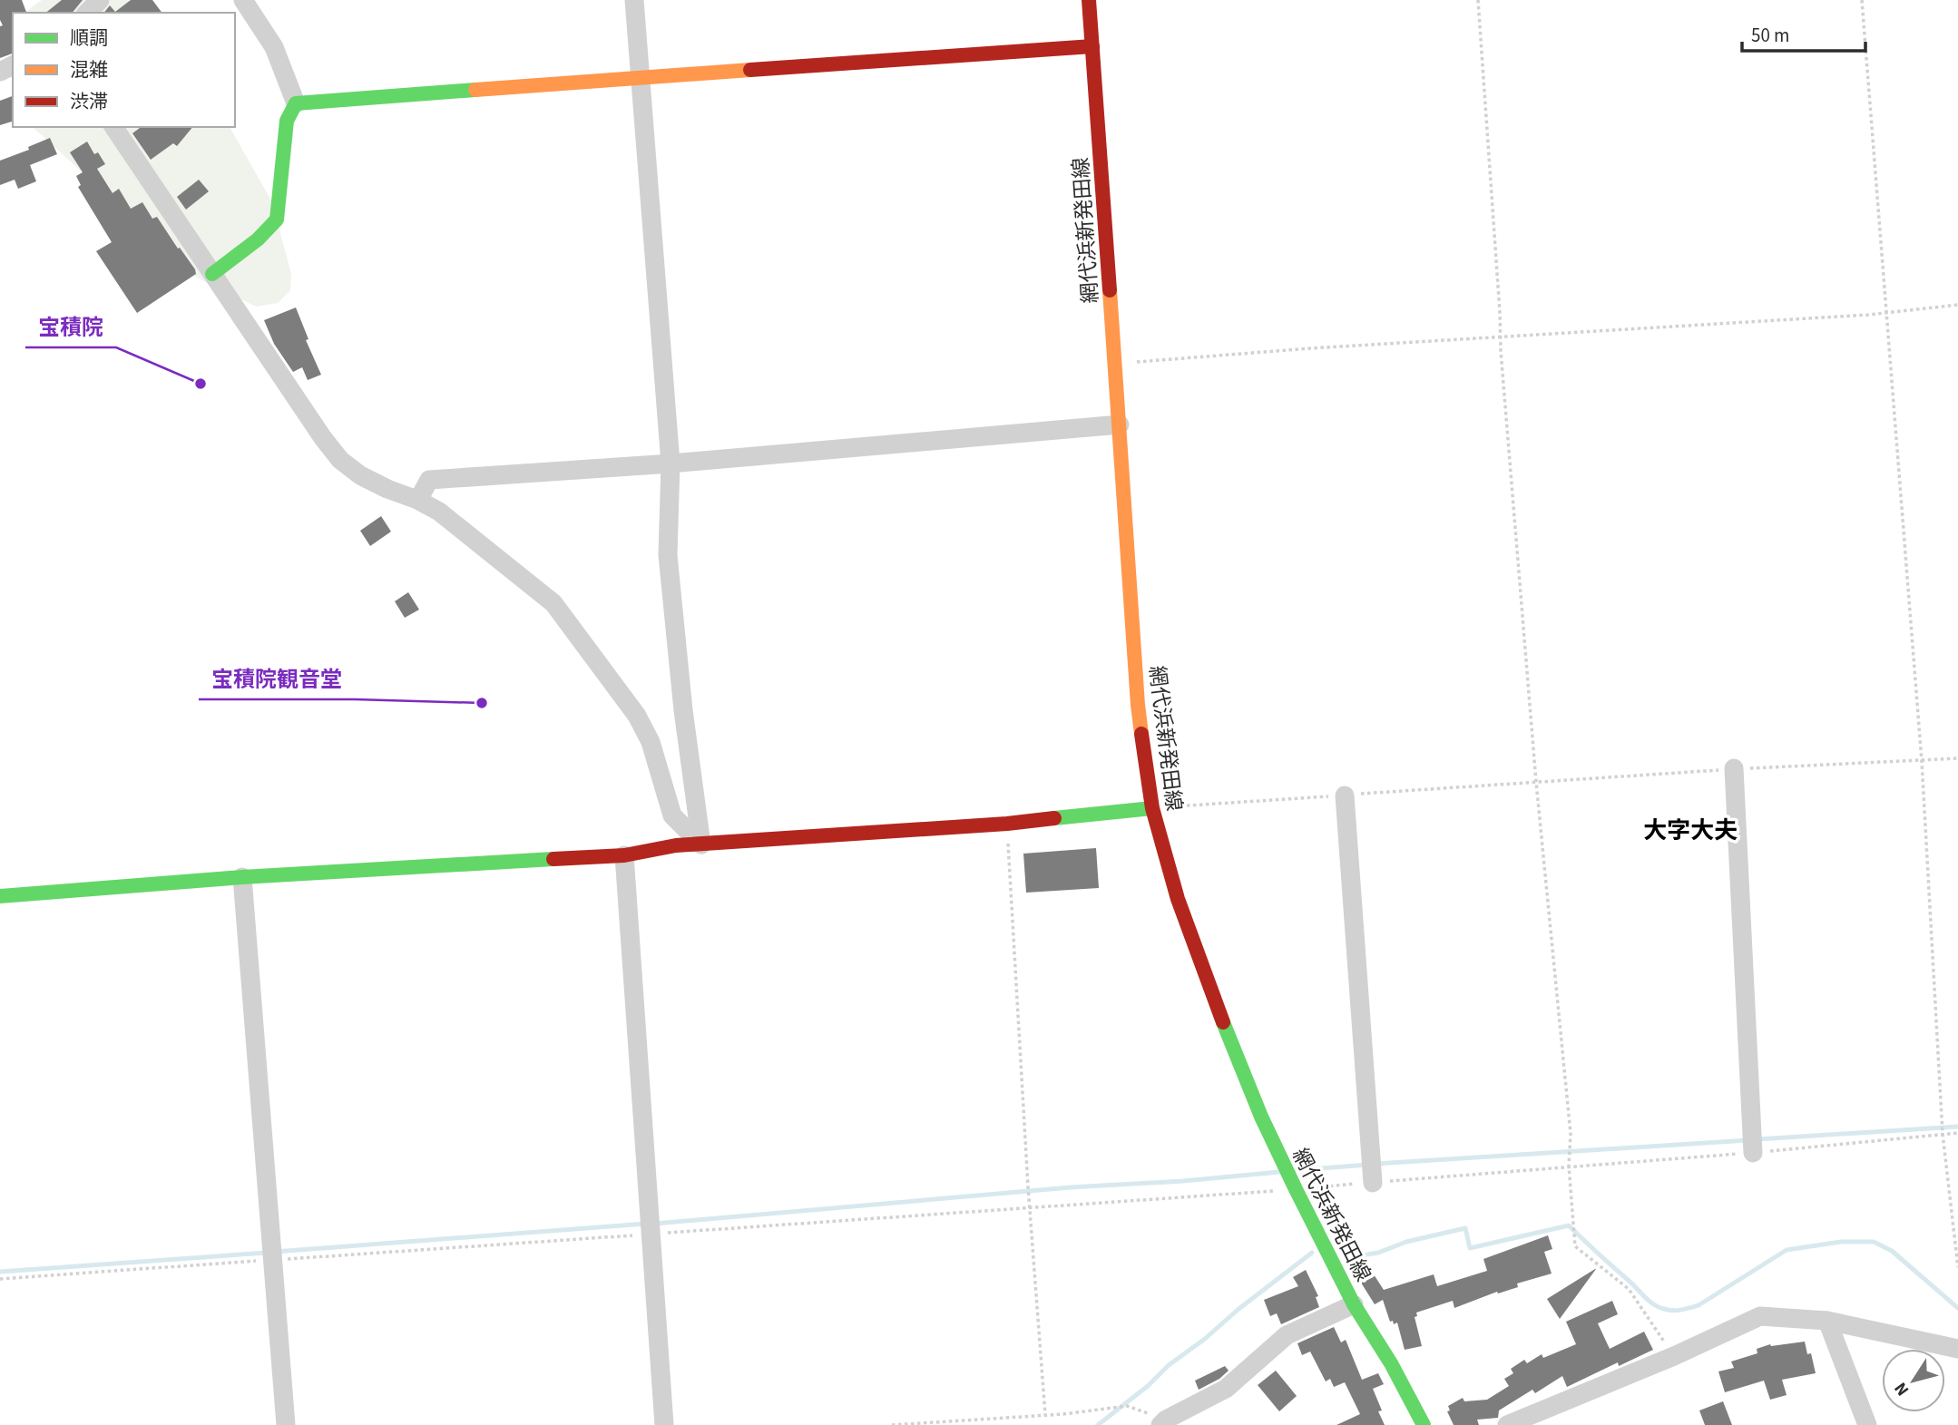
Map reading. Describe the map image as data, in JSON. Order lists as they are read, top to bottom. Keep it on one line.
{"streets":{"street":["網代浜新発田線"]},"districts":["大字大夫"],"places":["宝積院","宝積院観音堂"],"legend":["順調","混雑","渋滞"],"scale_bar":"50 m","north":"bottom left"}
